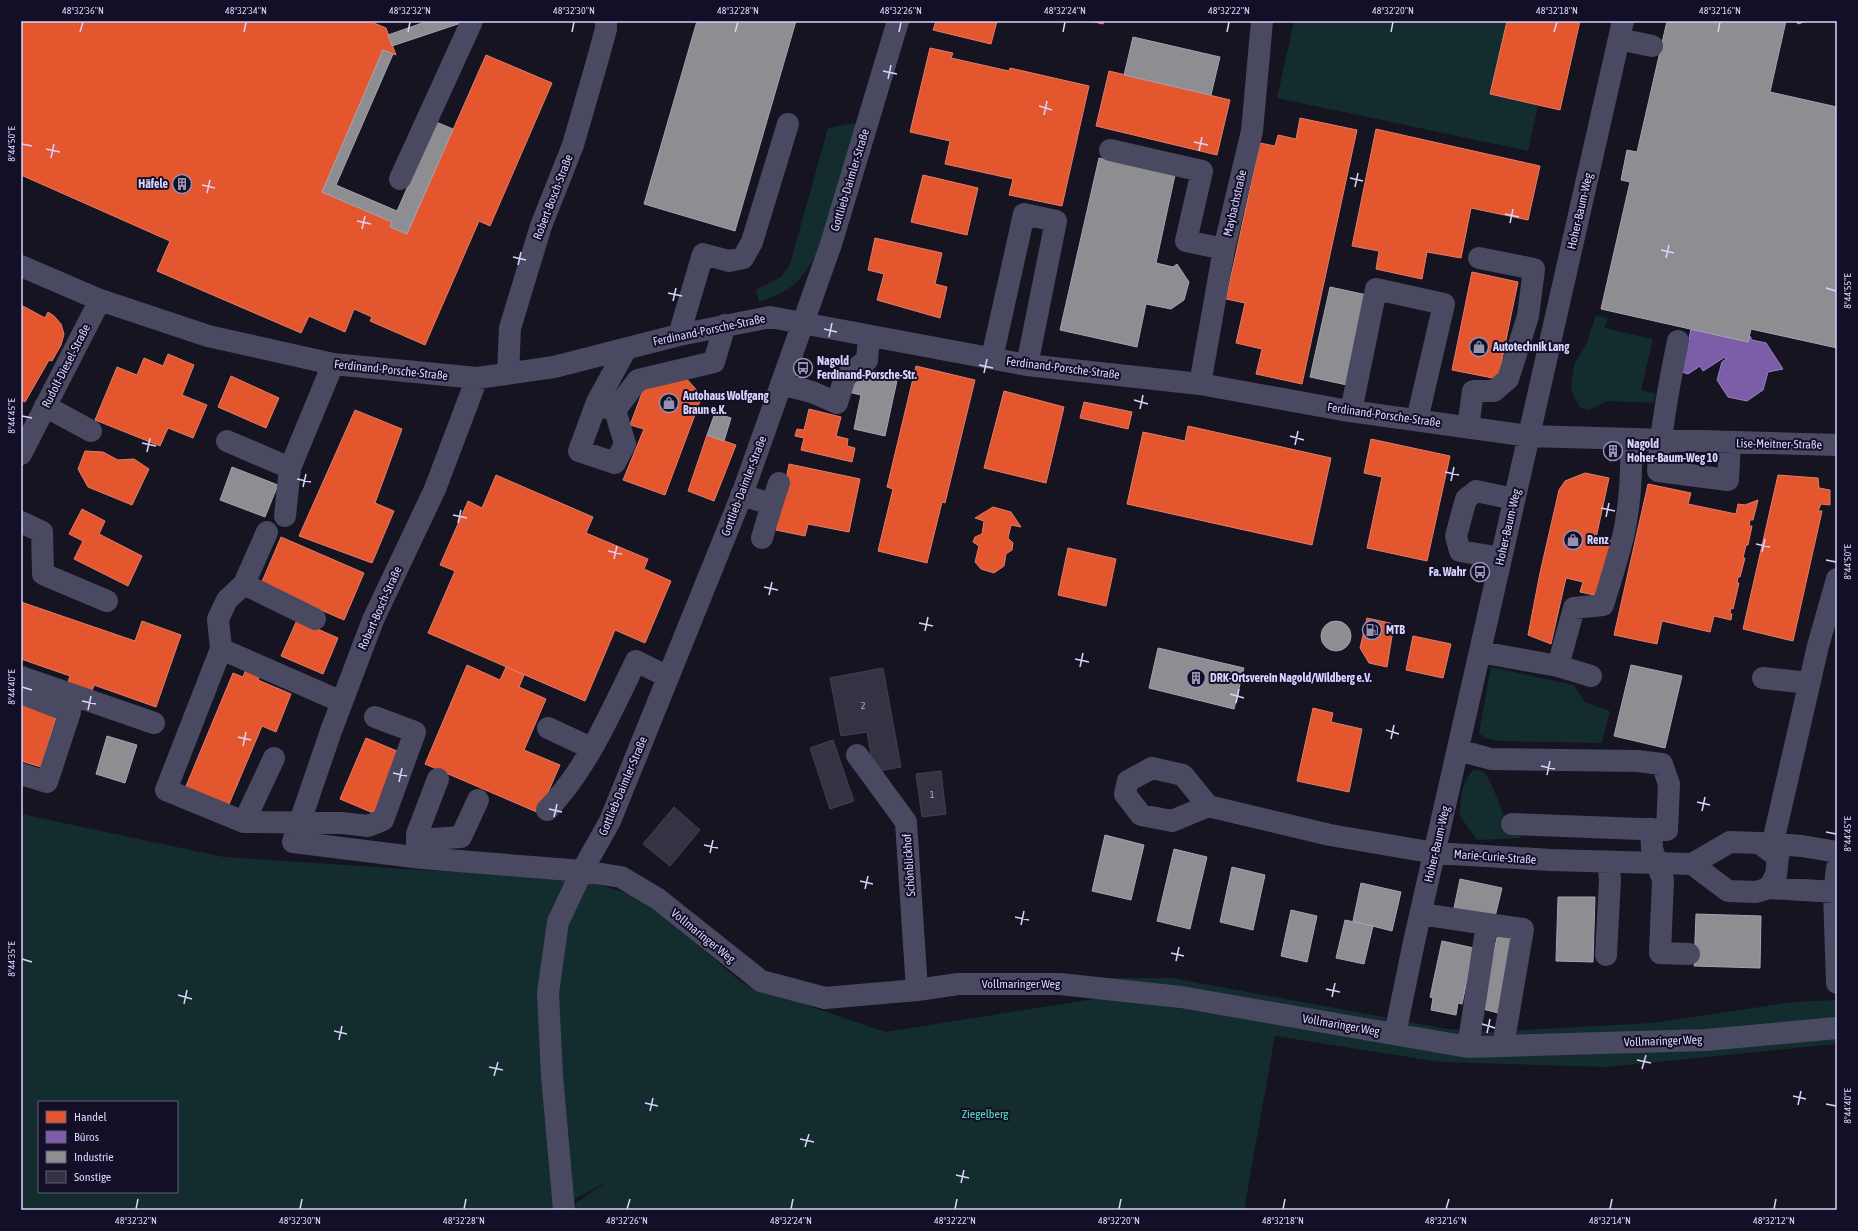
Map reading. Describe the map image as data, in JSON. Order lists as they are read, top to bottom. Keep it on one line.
{"streets":{"street":["Gottlieb-Daimler-Straße","Robert-Bosch-Straße","Maybachstraße","Hoher-Baum-Weg","Ferdinand-Porsche-Straße","Rudolf-Diesel-Straße","Lise-Meitner-Straße","Marie-Curie-Straße","Schönblickhof","Vollmaringer Weg"]},"crossings":[["Gottlieb-Daimler-Straße","Ferdinand-Porsche-Straße"],["Gottlieb-Daimler-Straße","Vollmaringer Weg"],["Robert-Bosch-Straße","Ferdinand-Porsche-Straße"],["Maybachstraße","Ferdinand-Porsche-Straße"],["Hoher-Baum-Weg","Ferdinand-Porsche-Straße"],["Hoher-Baum-Weg","Lise-Meitner-Straße"],["Hoher-Baum-Weg","Marie-Curie-Straße"],["Hoher-Baum-Weg","Vollmaringer Weg"],["Ferdinand-Porsche-Straße","Rudolf-Diesel-Straße"],["Ferdinand-Porsche-Straße","Lise-Meitner-Straße"],["Schönblickhof","Vollmaringer Weg"]],"parks":["Ziegelberg"],"places":{"building":["Häfele","Nagold Hoher-Baum-Weg 10","DRK-Ortsverein Nagold/Wildberg e.V."],"shop":["Autotechnik Lang","Autohaus Wolfgang Braun e.K.","Renz"],"bus stop":["Nagold Ferdinand-Porsche-Str.","Fa. Wahr"],"fuel station":["MTB"]},"house_numbers":["2","1"],"legend":["Handel","Büros","Industrie","Sonstige"],"coordinates":["48°32'36\"N","48°32'34\"N","48°32'32\"N","48°32'30\"N","48°32'28\"N","48°32'26\"N","48°32'24\"N","48°32'22\"N","48°32'20\"N","48°32'18\"N","48°32'16\"N","8°44'50\"E","8°44'55\"E","8°44'45\"E","8°44'40\"E","8°44'35\"E","48°32'14\"N","48°32'12\"N"]}
